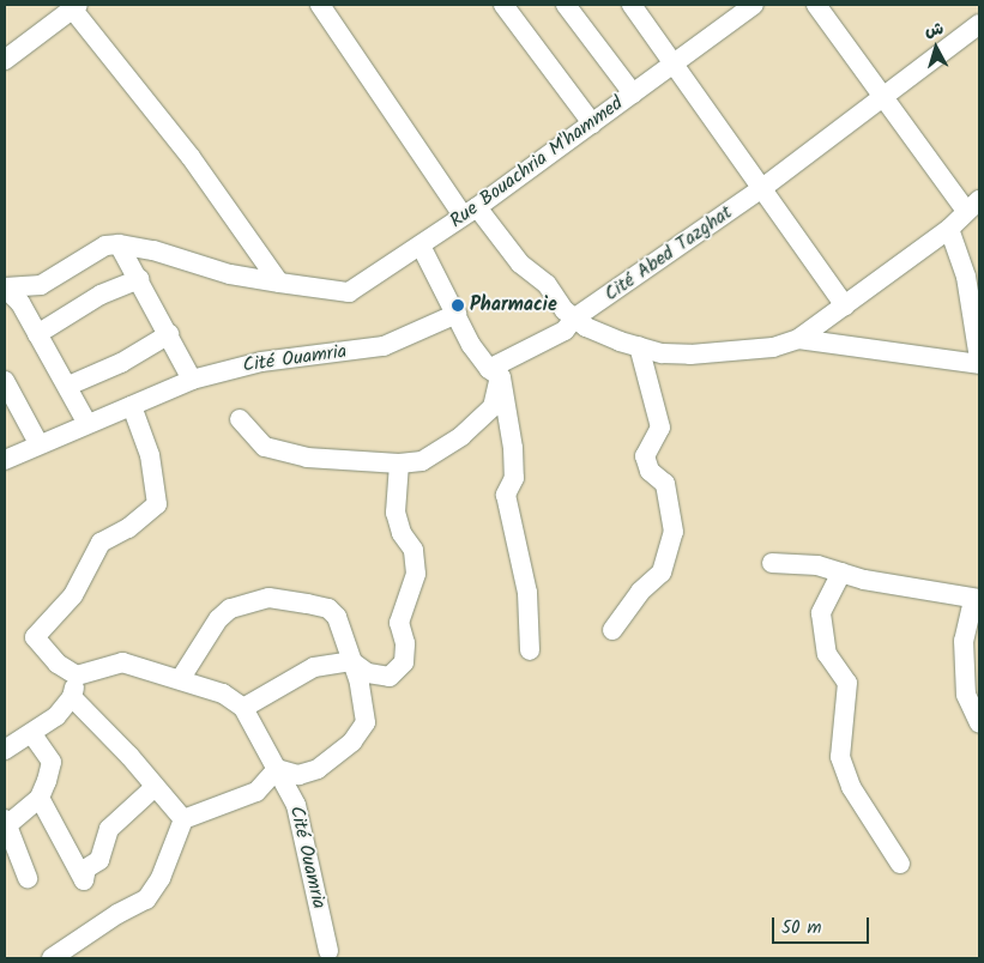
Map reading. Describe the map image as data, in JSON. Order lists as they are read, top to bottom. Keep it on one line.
{"streets":{"street":["Rue Bouachria M'hammed","Cité Abed Tazghat","Cité Ouamria"]},"places":["Pharmacie"],"scale_bar":"50 m","north":"top"}
